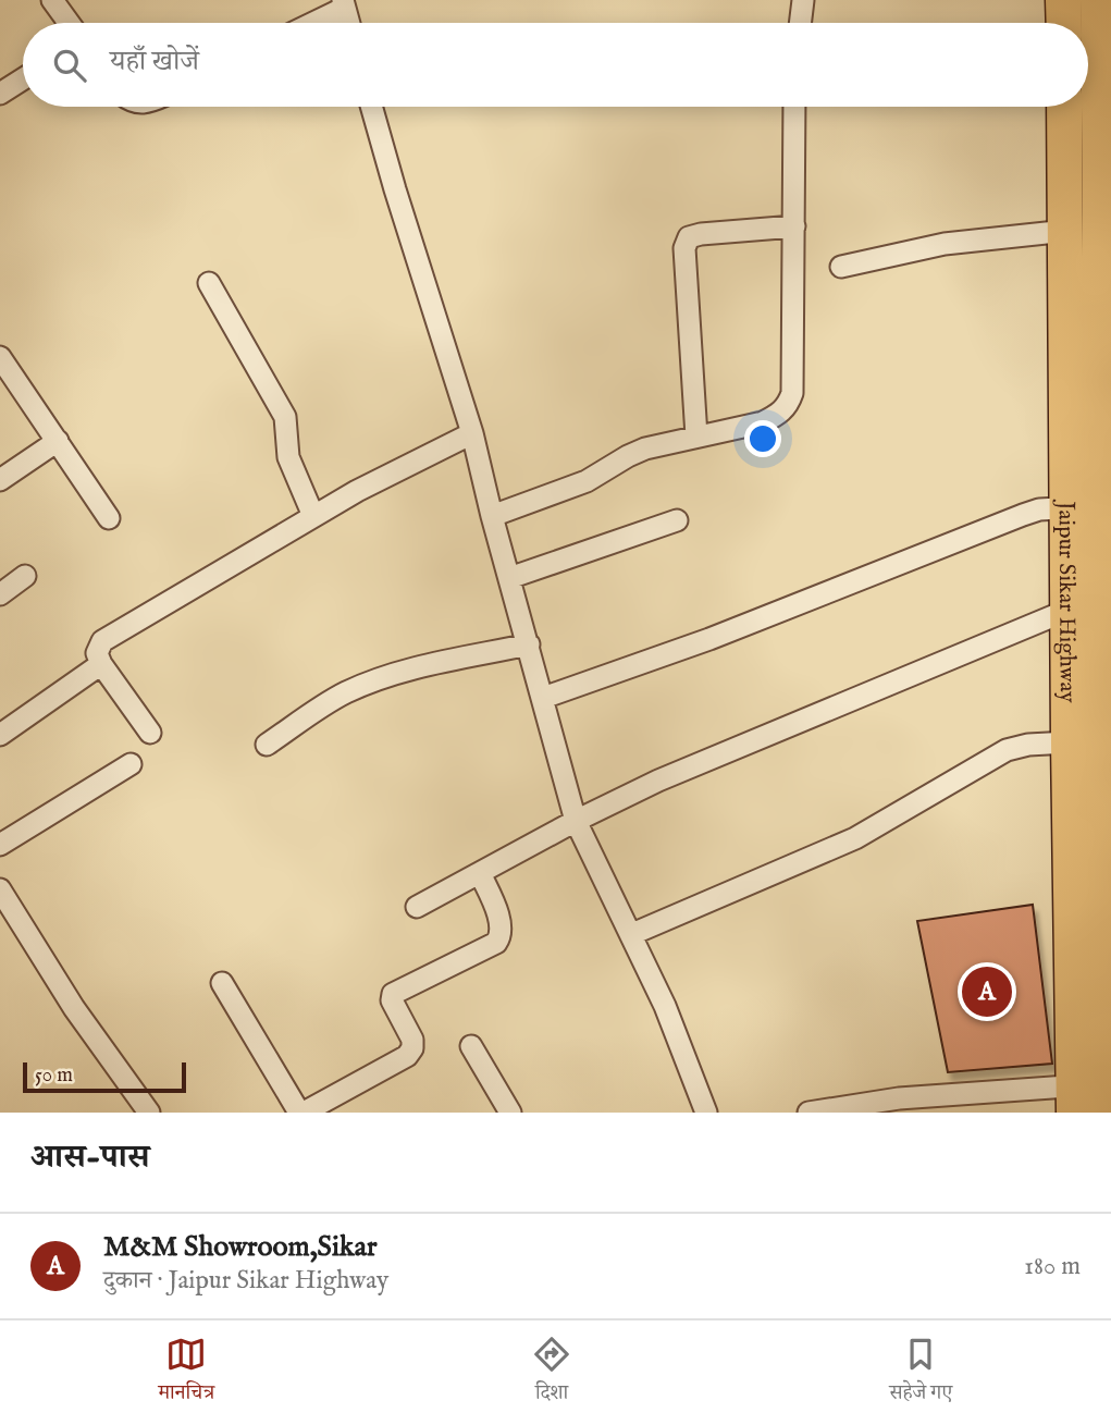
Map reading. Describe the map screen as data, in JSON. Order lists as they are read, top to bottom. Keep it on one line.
{"streets":{"main road":["Jaipur Sikar Highway"]},"scale_bar":"50 m","page":{"search":"यहाँ खोजें","pins":"A","scale":"50 m","heading":"आस-पास","list":[{"mark":"A","name":"M&M Showroom,Sikar","note":"दुकान · Jaipur Sikar Highway","value":"180 m"}],"nav":["मानचित्र","दिशा","सहेजे गए"]}}
